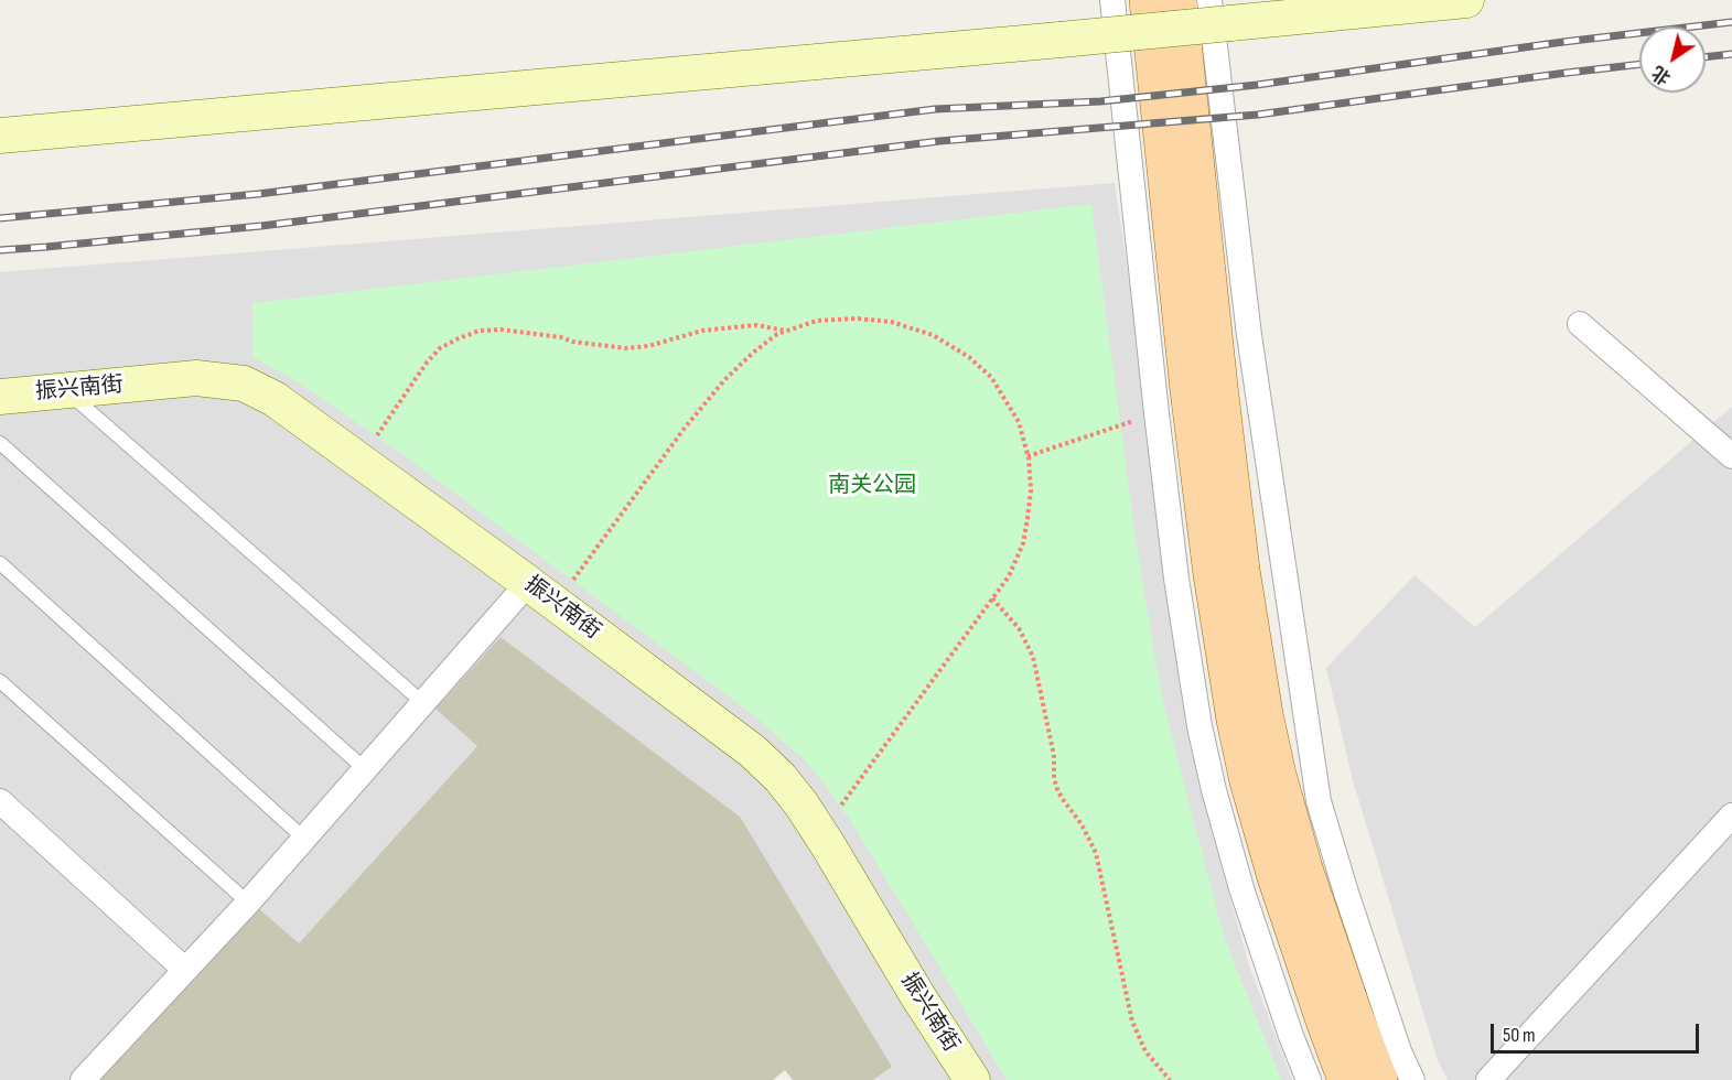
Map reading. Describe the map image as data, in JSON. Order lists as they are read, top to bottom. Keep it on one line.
{"streets":{"street":["振兴南街"]},"parks":["南关公园"],"scale_bar":"50 m","north":"bottom left"}
